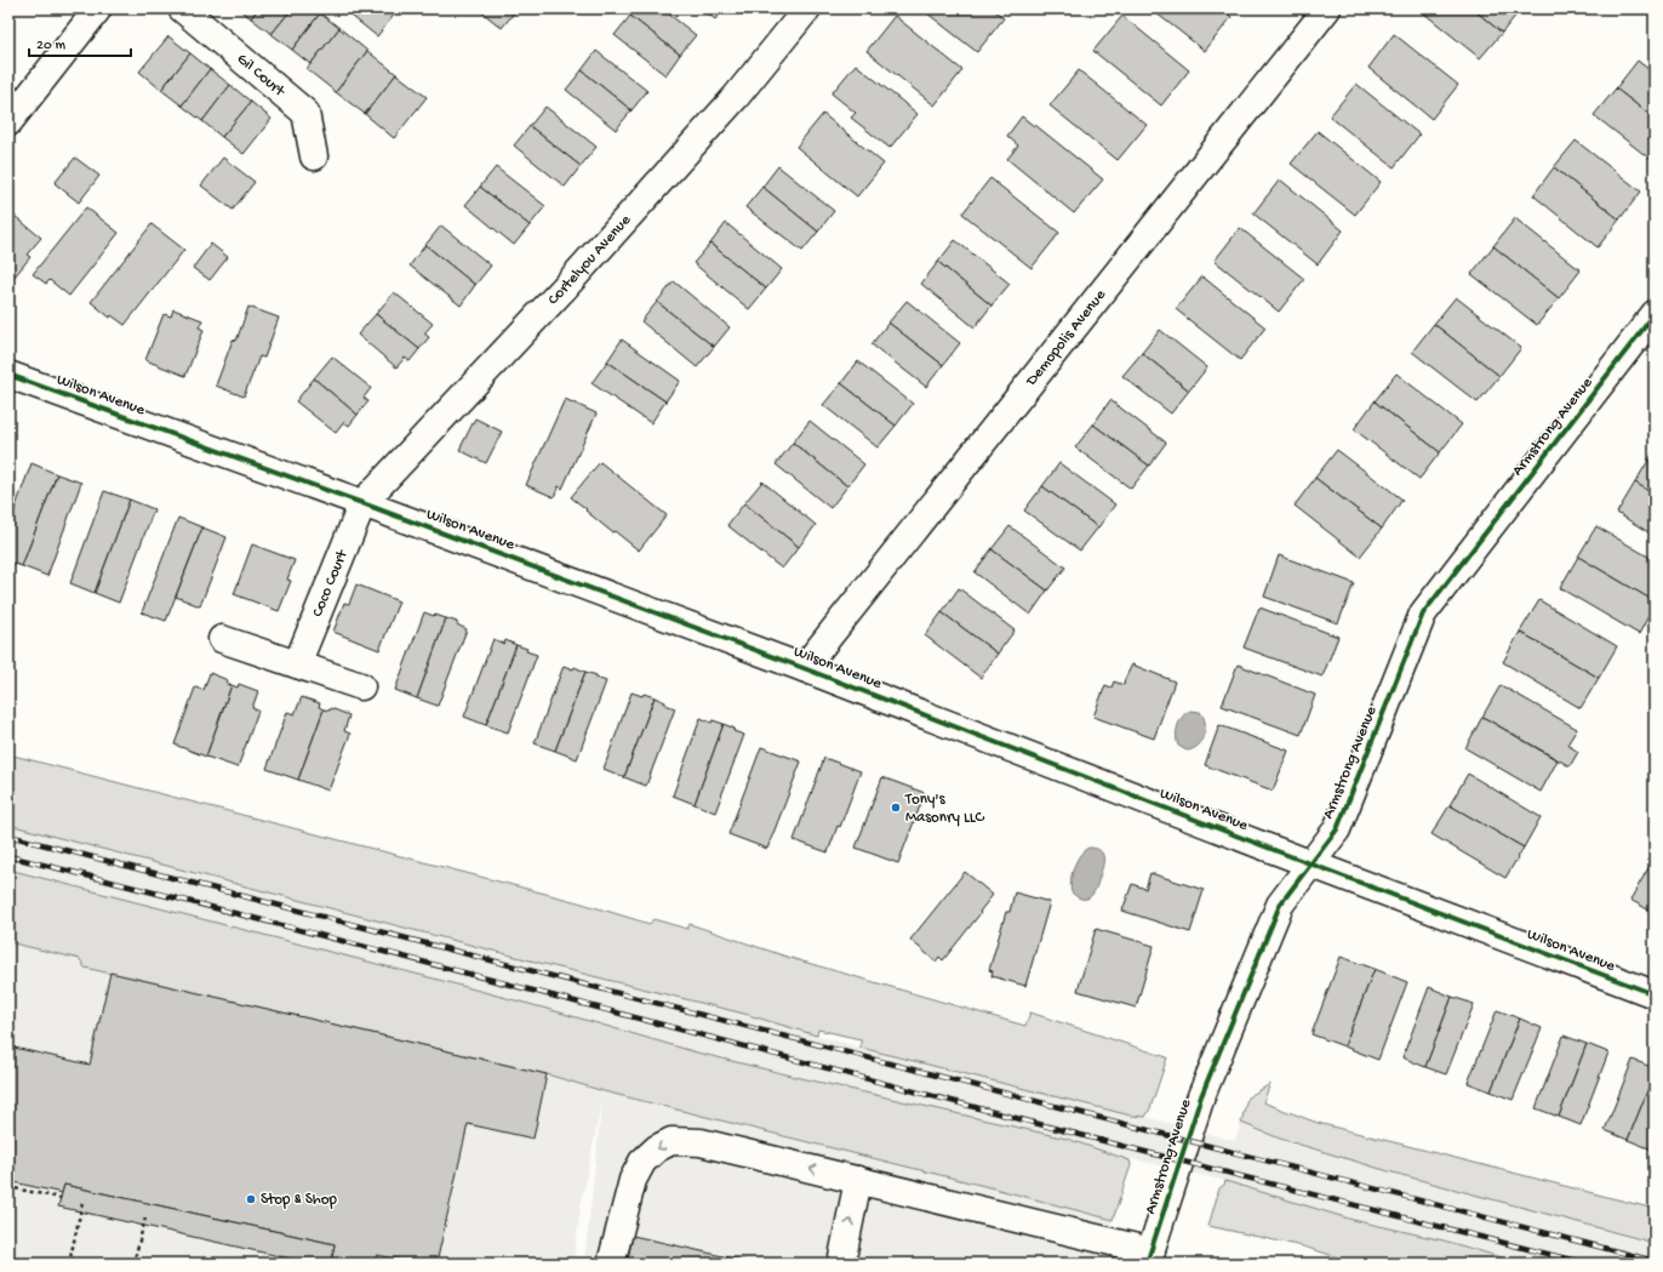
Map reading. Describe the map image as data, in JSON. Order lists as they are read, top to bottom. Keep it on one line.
{"streets":{"street":["Gil Court","Cortelyou Avenue","Demopolis Avenue","Wilson Avenue","Armstrong Avenue","Coco Court"]},"crossings":[["Cortelyou Avenue","Wilson Avenue"],["Cortelyou Avenue","Coco Court"],["Demopolis Avenue","Wilson Avenue"],["Wilson Avenue","Armstrong Avenue"],["Wilson Avenue","Coco Court"]],"places":["Tony's Masonry LLC","Stop & Shop"],"scale_bar":"20 m"}
